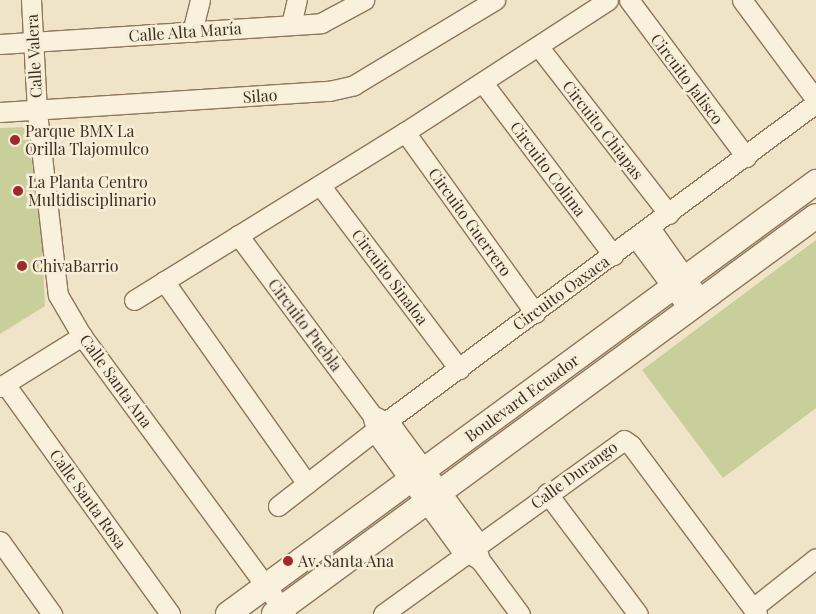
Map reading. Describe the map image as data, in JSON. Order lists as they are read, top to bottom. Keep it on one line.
{"streets":{"street":["Calle Alta María","Calle Valera","Circuito Jalisco","Silao","Circuito Chiapas","Circuito Colima","Circuito Guerrero","Circuito Sinaloa","Circuito Oaxaca","Circuito Puebla","Calle Santa Ana","Boulevard Ecuador","Calle Durango","Calle Santa Rosa"]},"crossings":[["Calle Alta María","Calle Valera"],["Calle Valera","Silao"],["Calle Valera","Calle Santa Ana"],["Circuito Jalisco","Circuito Oaxaca"],["Silao","Calle Santa Ana"],["Circuito Chiapas","Circuito Oaxaca"],["Circuito Colima","Circuito Oaxaca"],["Circuito Guerrero","Circuito Oaxaca"],["Circuito Sinaloa","Circuito Oaxaca"],["Circuito Oaxaca","Circuito Puebla"],["Circuito Puebla","Boulevard Ecuador"],["Circuito Puebla","Calle Durango"],["Calle Santa Ana","Boulevard Ecuador"]],"places":["Parque BMX La Orilla Tlajomulco","La Planta Centro Multidisciplinario","ChivaBarrio","Av. Santa Ana"]}
